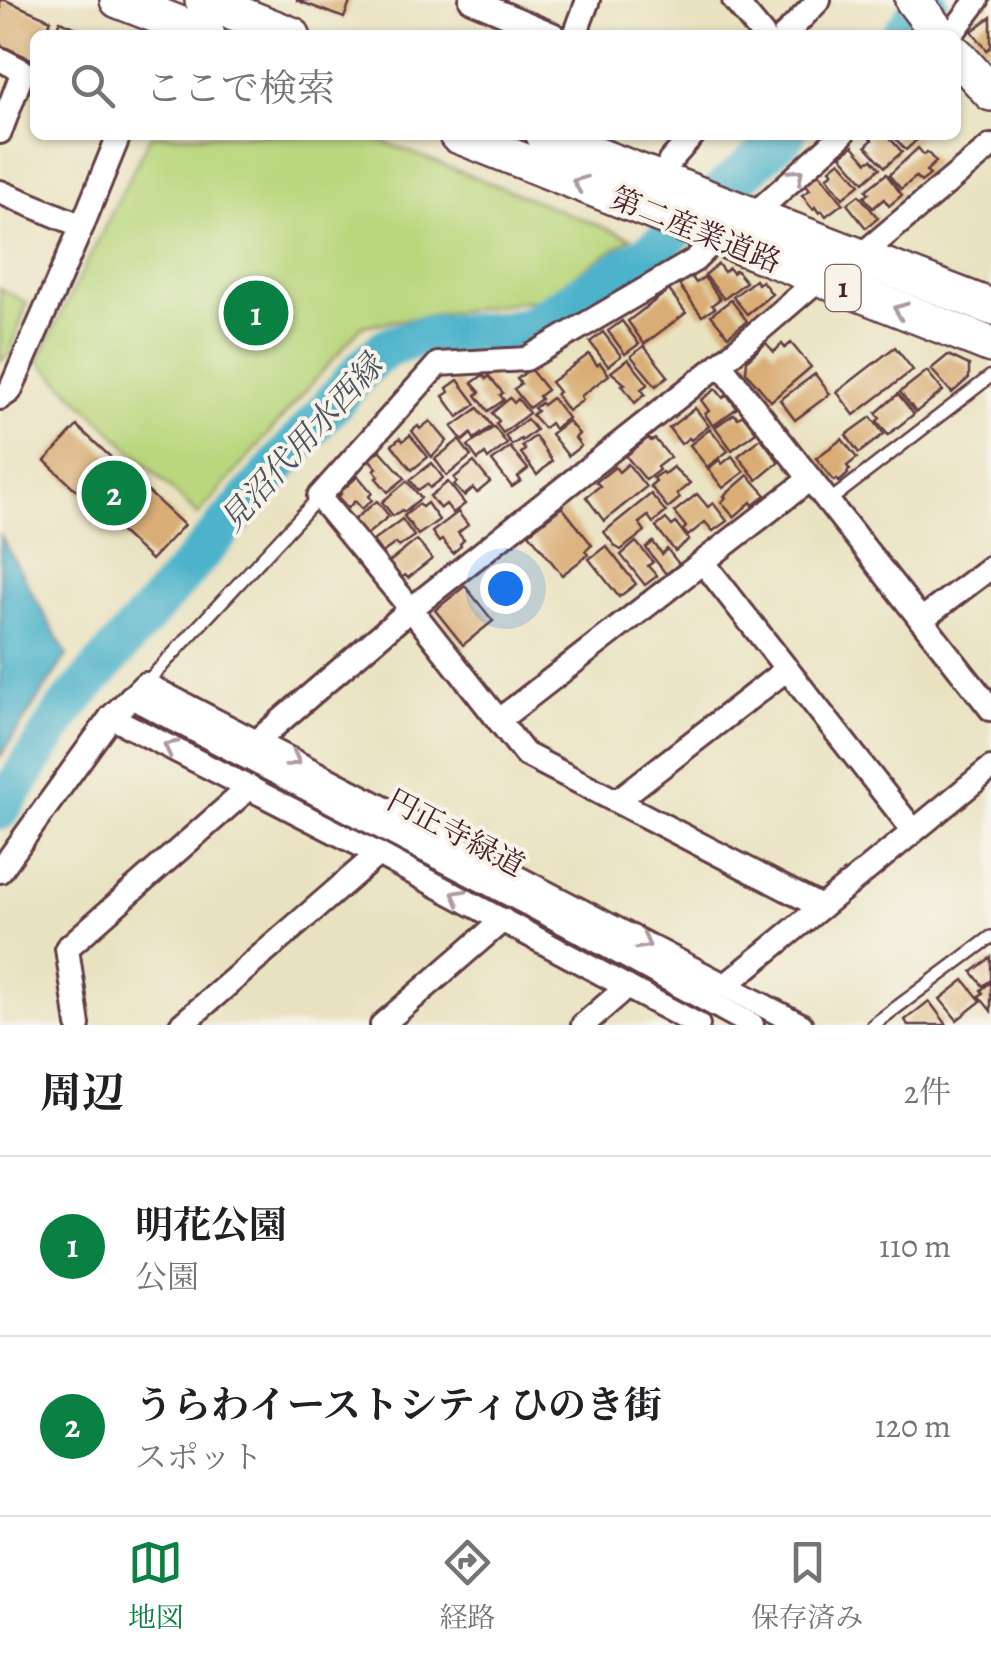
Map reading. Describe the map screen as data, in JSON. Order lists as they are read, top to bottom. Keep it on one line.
{"streets":{"main road":["第二産業道路","1"],"street":["円正寺緑道"]},"water":["見沼代用水西縁"],"page":{"search":"ここで検索","pins":["1","2"],"heading":["周辺","2件"],"list":[{"mark":"1","name":"明花公園","note":"公園","value":"110 m"},{"mark":"2","name":"うらわイーストシティひのき街","note":"スポット","value":"120 m"}],"nav":["地図","経路","保存済み"]}}
